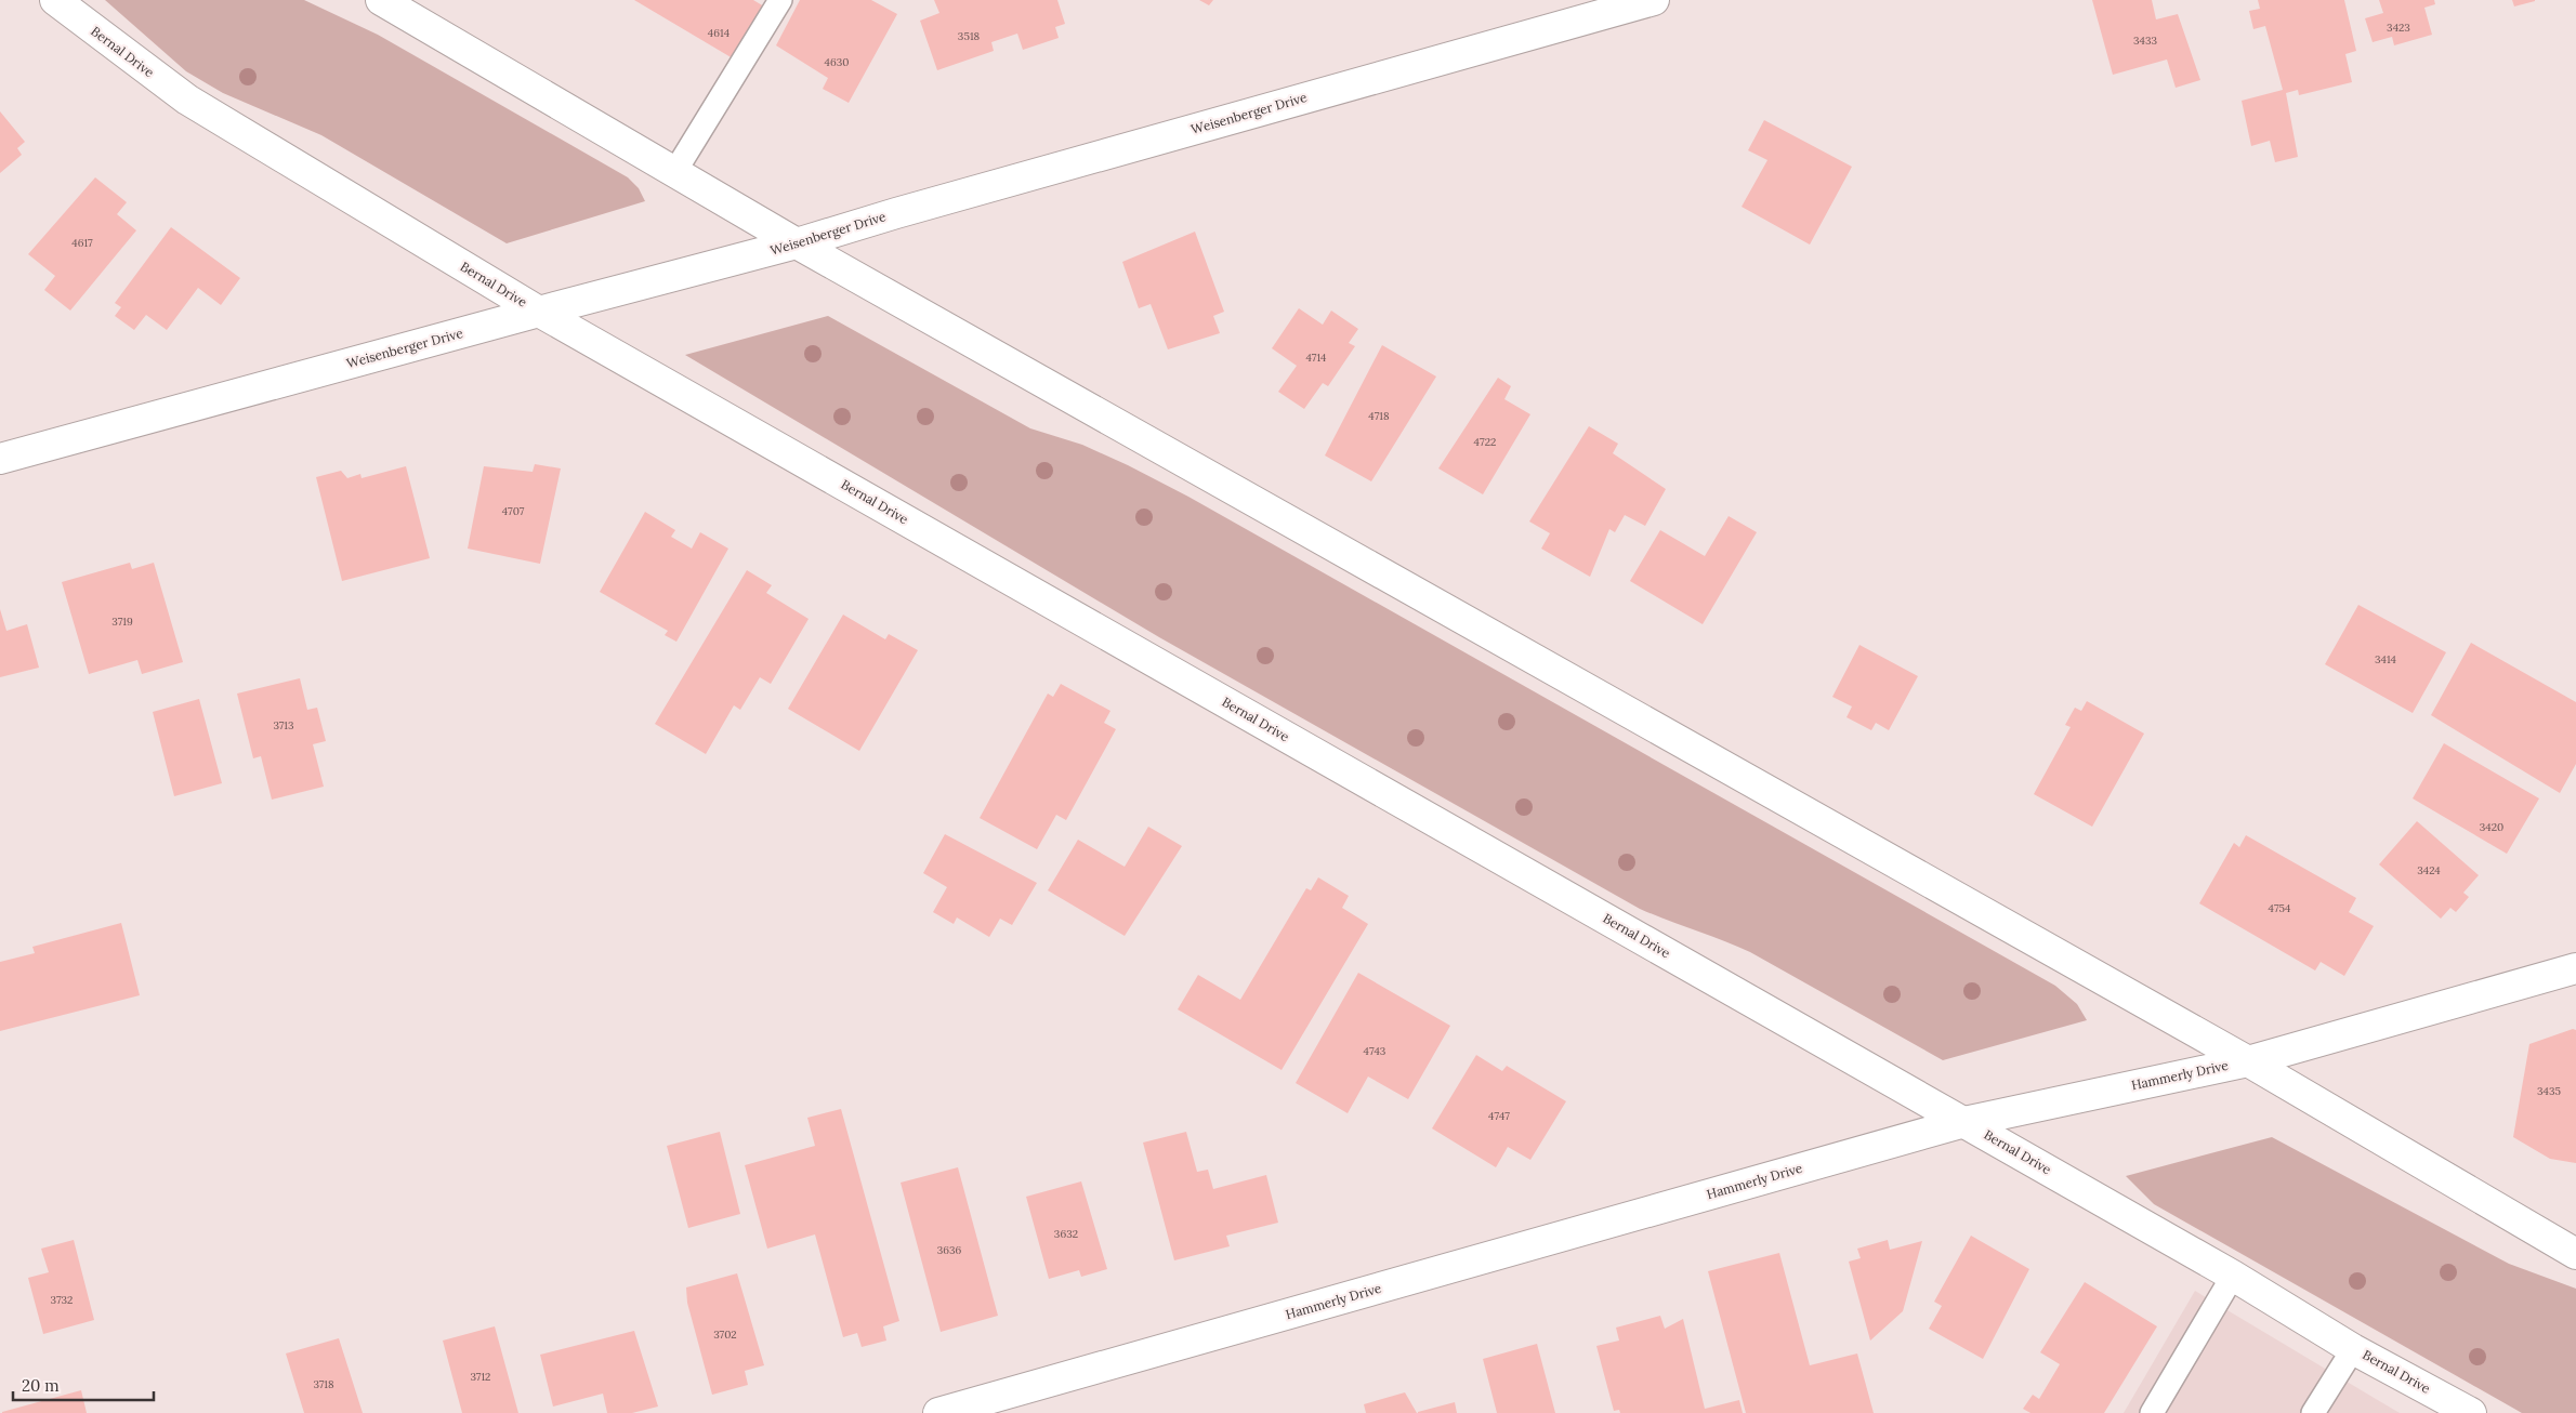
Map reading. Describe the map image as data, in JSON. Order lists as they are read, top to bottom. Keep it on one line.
{"streets":{"street":["Bernal Drive","Weisenberger Drive","Hammerly Drive"]},"crossings":[["Bernal Drive","Weisenberger Drive"],["Bernal Drive","Hammerly Drive"]],"house_numbers":["3423","4614","3518","3433","4630","4617","4714","4718","4722","4707","3719","3414","3713","3420","3424","4754","4743","3435","4747","3632","3636","3732","3702","3712","3718"],"scale_bar":"20 m"}
